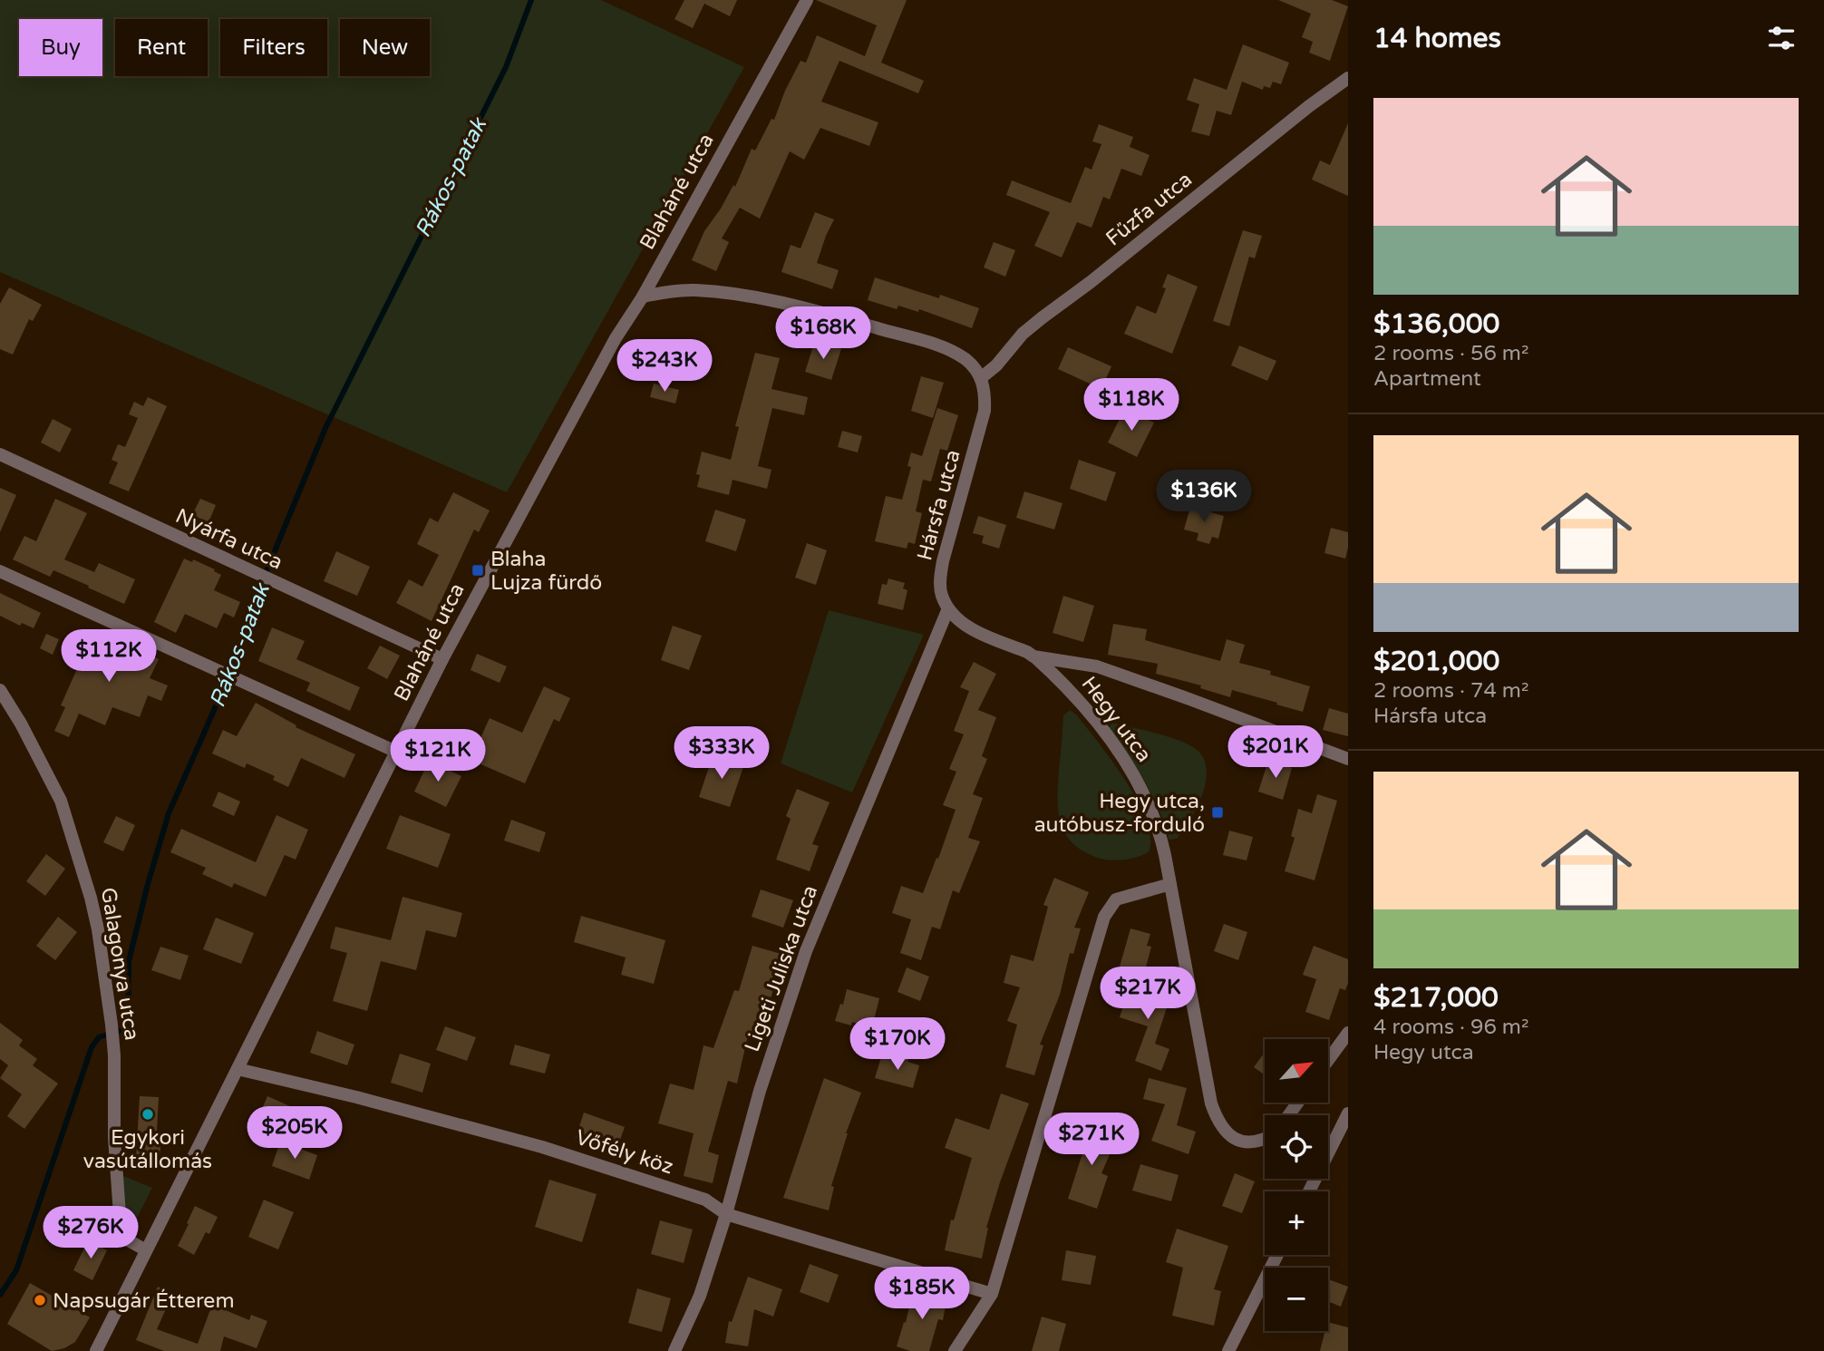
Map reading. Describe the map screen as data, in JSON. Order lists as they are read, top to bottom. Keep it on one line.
{"streets":{"street":["Blaháné utca","Fűzfa utca","Hársfa utca","Nyárfa utca","Hegy utca","Galagonya utca","Ligeti Juliska utca","Vőfély köz"]},"crossings":[["Blaháné utca","Nyárfa utca"],["Blaháné utca","Galagonya utca"],["Blaháné utca","Vőfély köz"],["Fűzfa utca","Hársfa utca"],["Hársfa utca","Ligeti Juliska utca"],["Ligeti Juliska utca","Vőfély köz"]],"water":["Rákos-patak"],"places":{"transit":["Blaha Lujza fürdő","Hegy utca, autóbusz-forduló"],"other":["Egykori vasútállomás","Napsugár Étterem"]},"north":"top right","page":{"heading":"14 homes","chip":["Buy","Rent","Filters","New"],"list":[{"name":"$136,000","note":"2 rooms · 56 m² · Apartment"},{"name":"$201,000","note":"2 rooms · 74 m² · Hársfa utca"},{"name":"$217,000","note":"4 rooms · 96 m² · Hegy utca"}],"price":["$168K","$243K","$118K","$136K","$112K","$201K","$333K","$121K","$217K","$170K","$205K","$271K","$276K","$185K"],"map_buttons":["+","−"]}}
